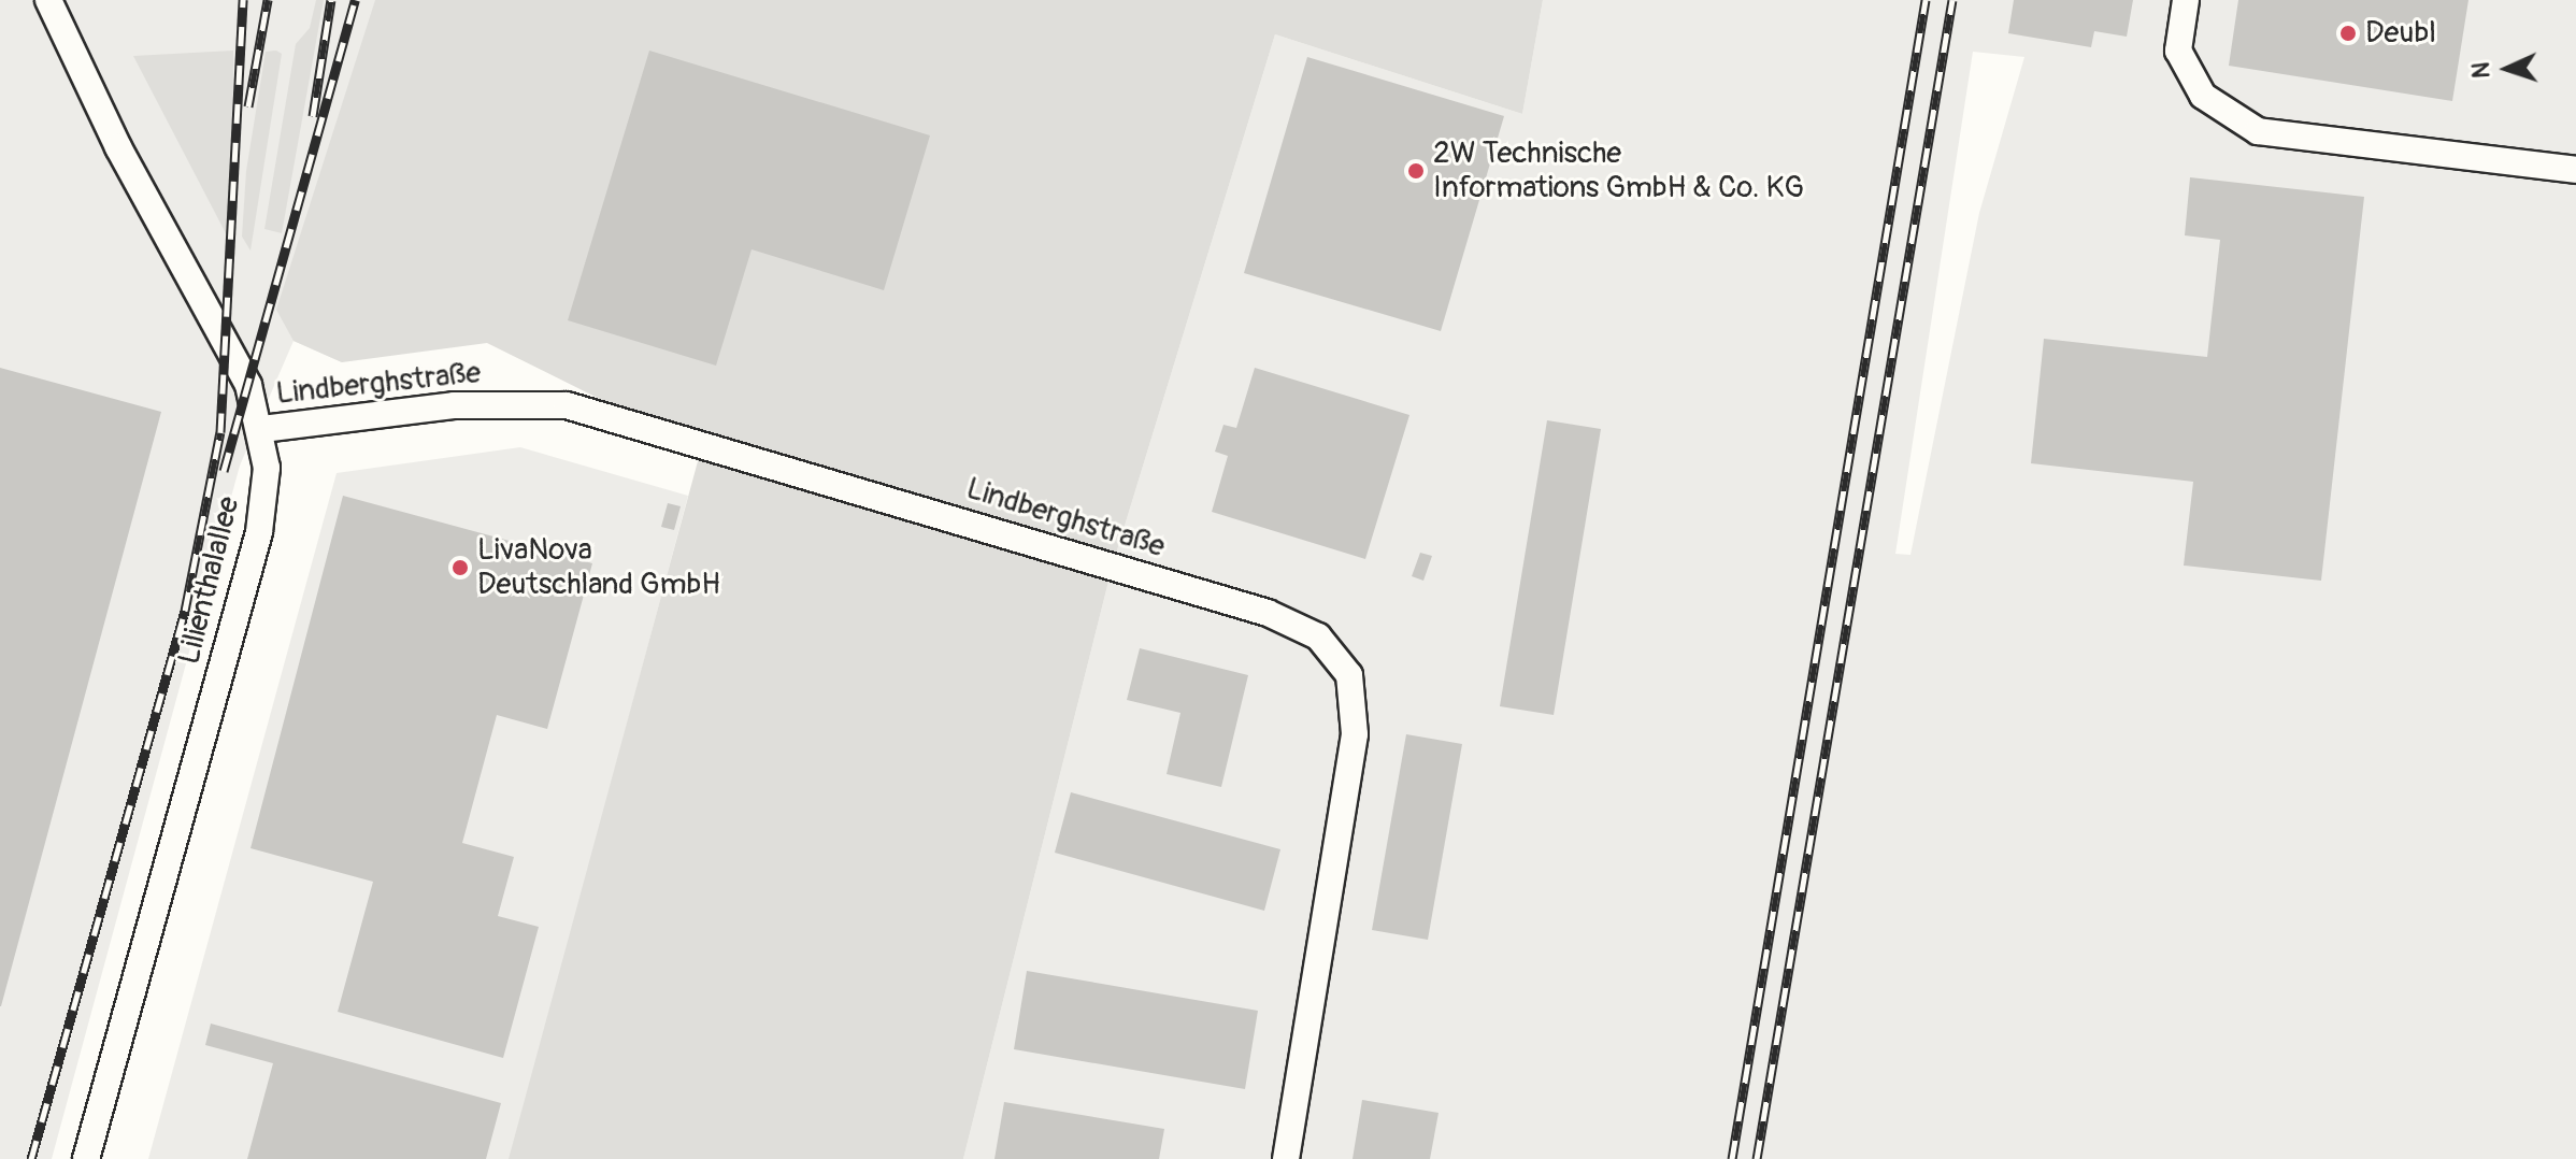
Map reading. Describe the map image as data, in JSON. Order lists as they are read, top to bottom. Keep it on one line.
{"streets":{"street":["Lindberghstraße","Lilienthalallee"]},"crossings":[["Lindberghstraße","Lilienthalallee"]],"places":["Deubl","2W Technische Informations GmbH & Co. KG","LivaNova Deutschland GmbH"],"north":"left"}
